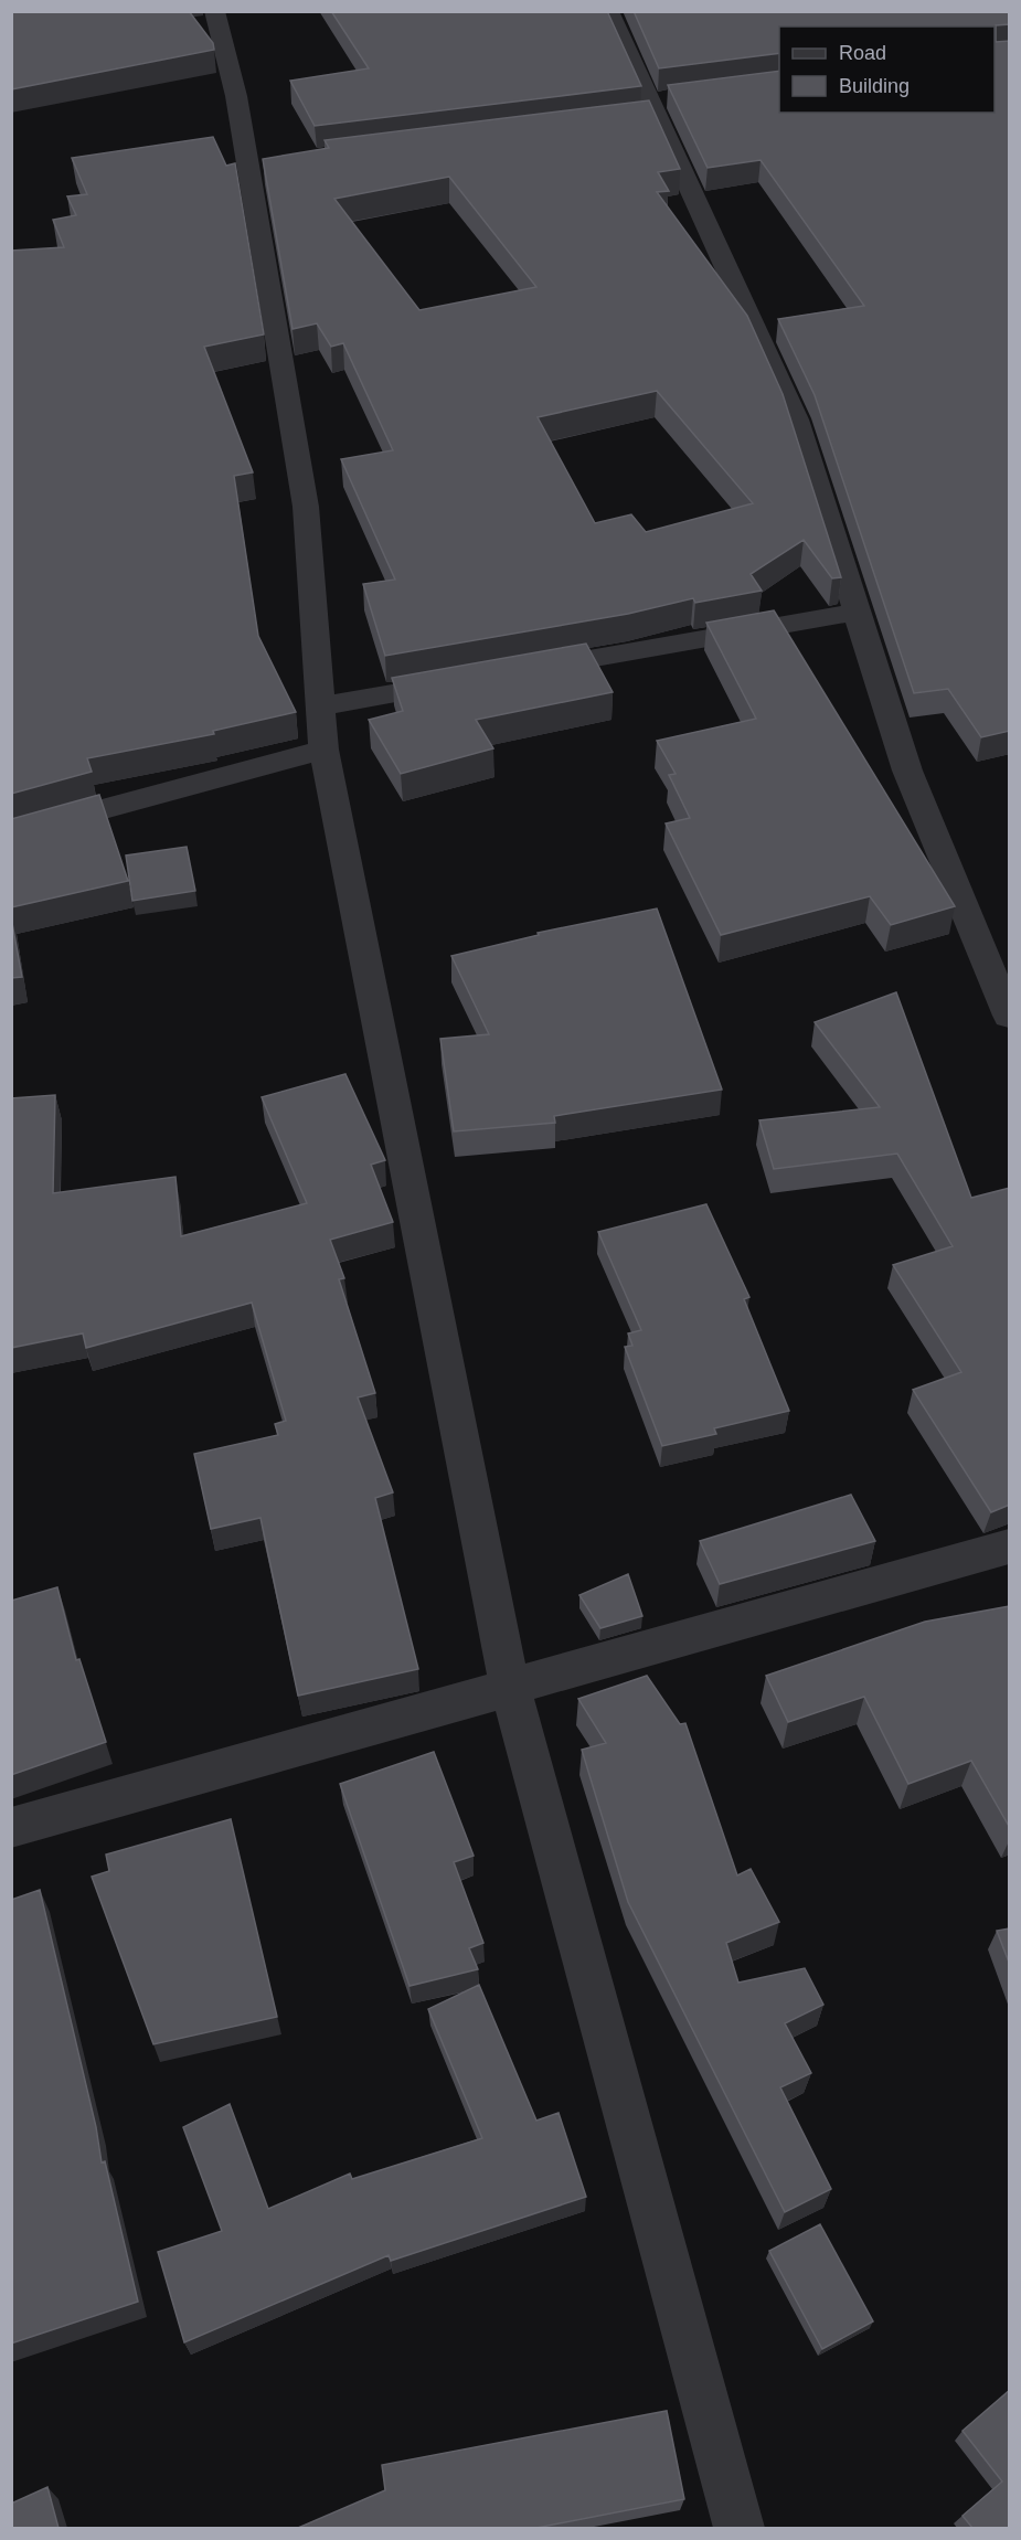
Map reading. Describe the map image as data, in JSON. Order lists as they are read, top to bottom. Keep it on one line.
{"legend":["Road","Building"]}
